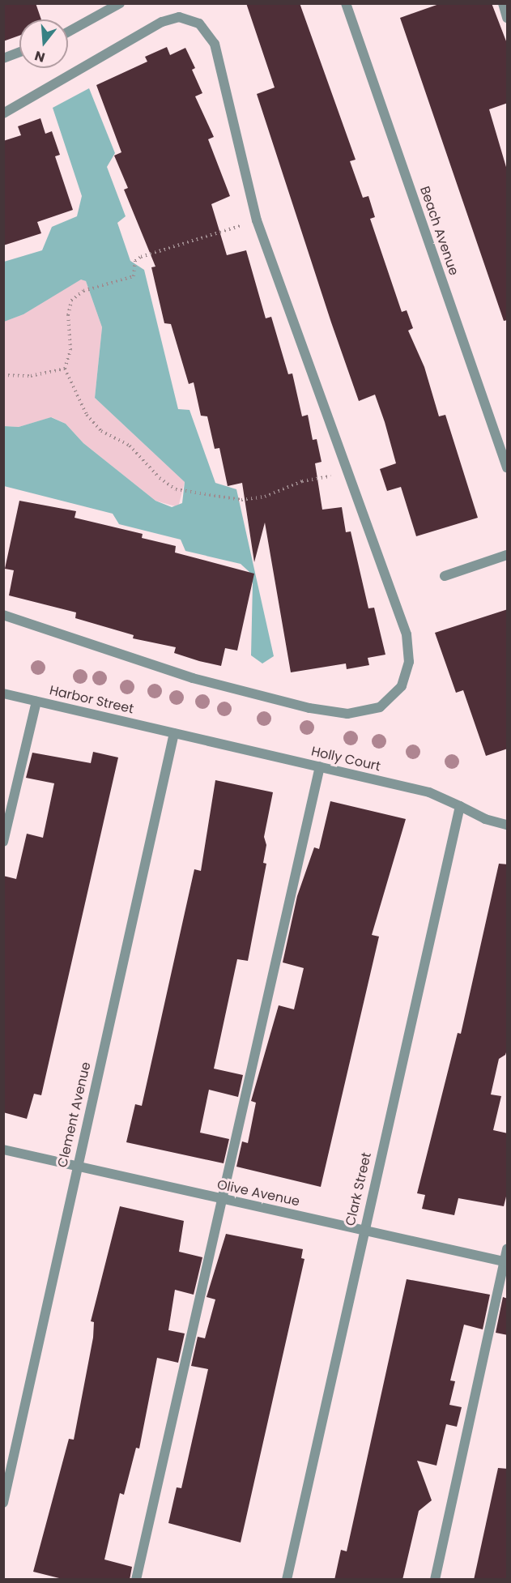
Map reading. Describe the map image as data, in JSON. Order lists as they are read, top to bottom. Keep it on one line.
{"streets":{"street":["Beach Avenue","Harbor Street","Holly Court","Clement Avenue","Clark Street","Olive Avenue"]},"crossings":[["Harbor Street","Holly Court"],["Harbor Street","Clement Avenue"],["Holly Court","Clement Avenue"],["Holly Court","Clark Street"],["Clement Avenue","Olive Avenue"],["Clark Street","Olive Avenue"]],"north":"bottom"}
